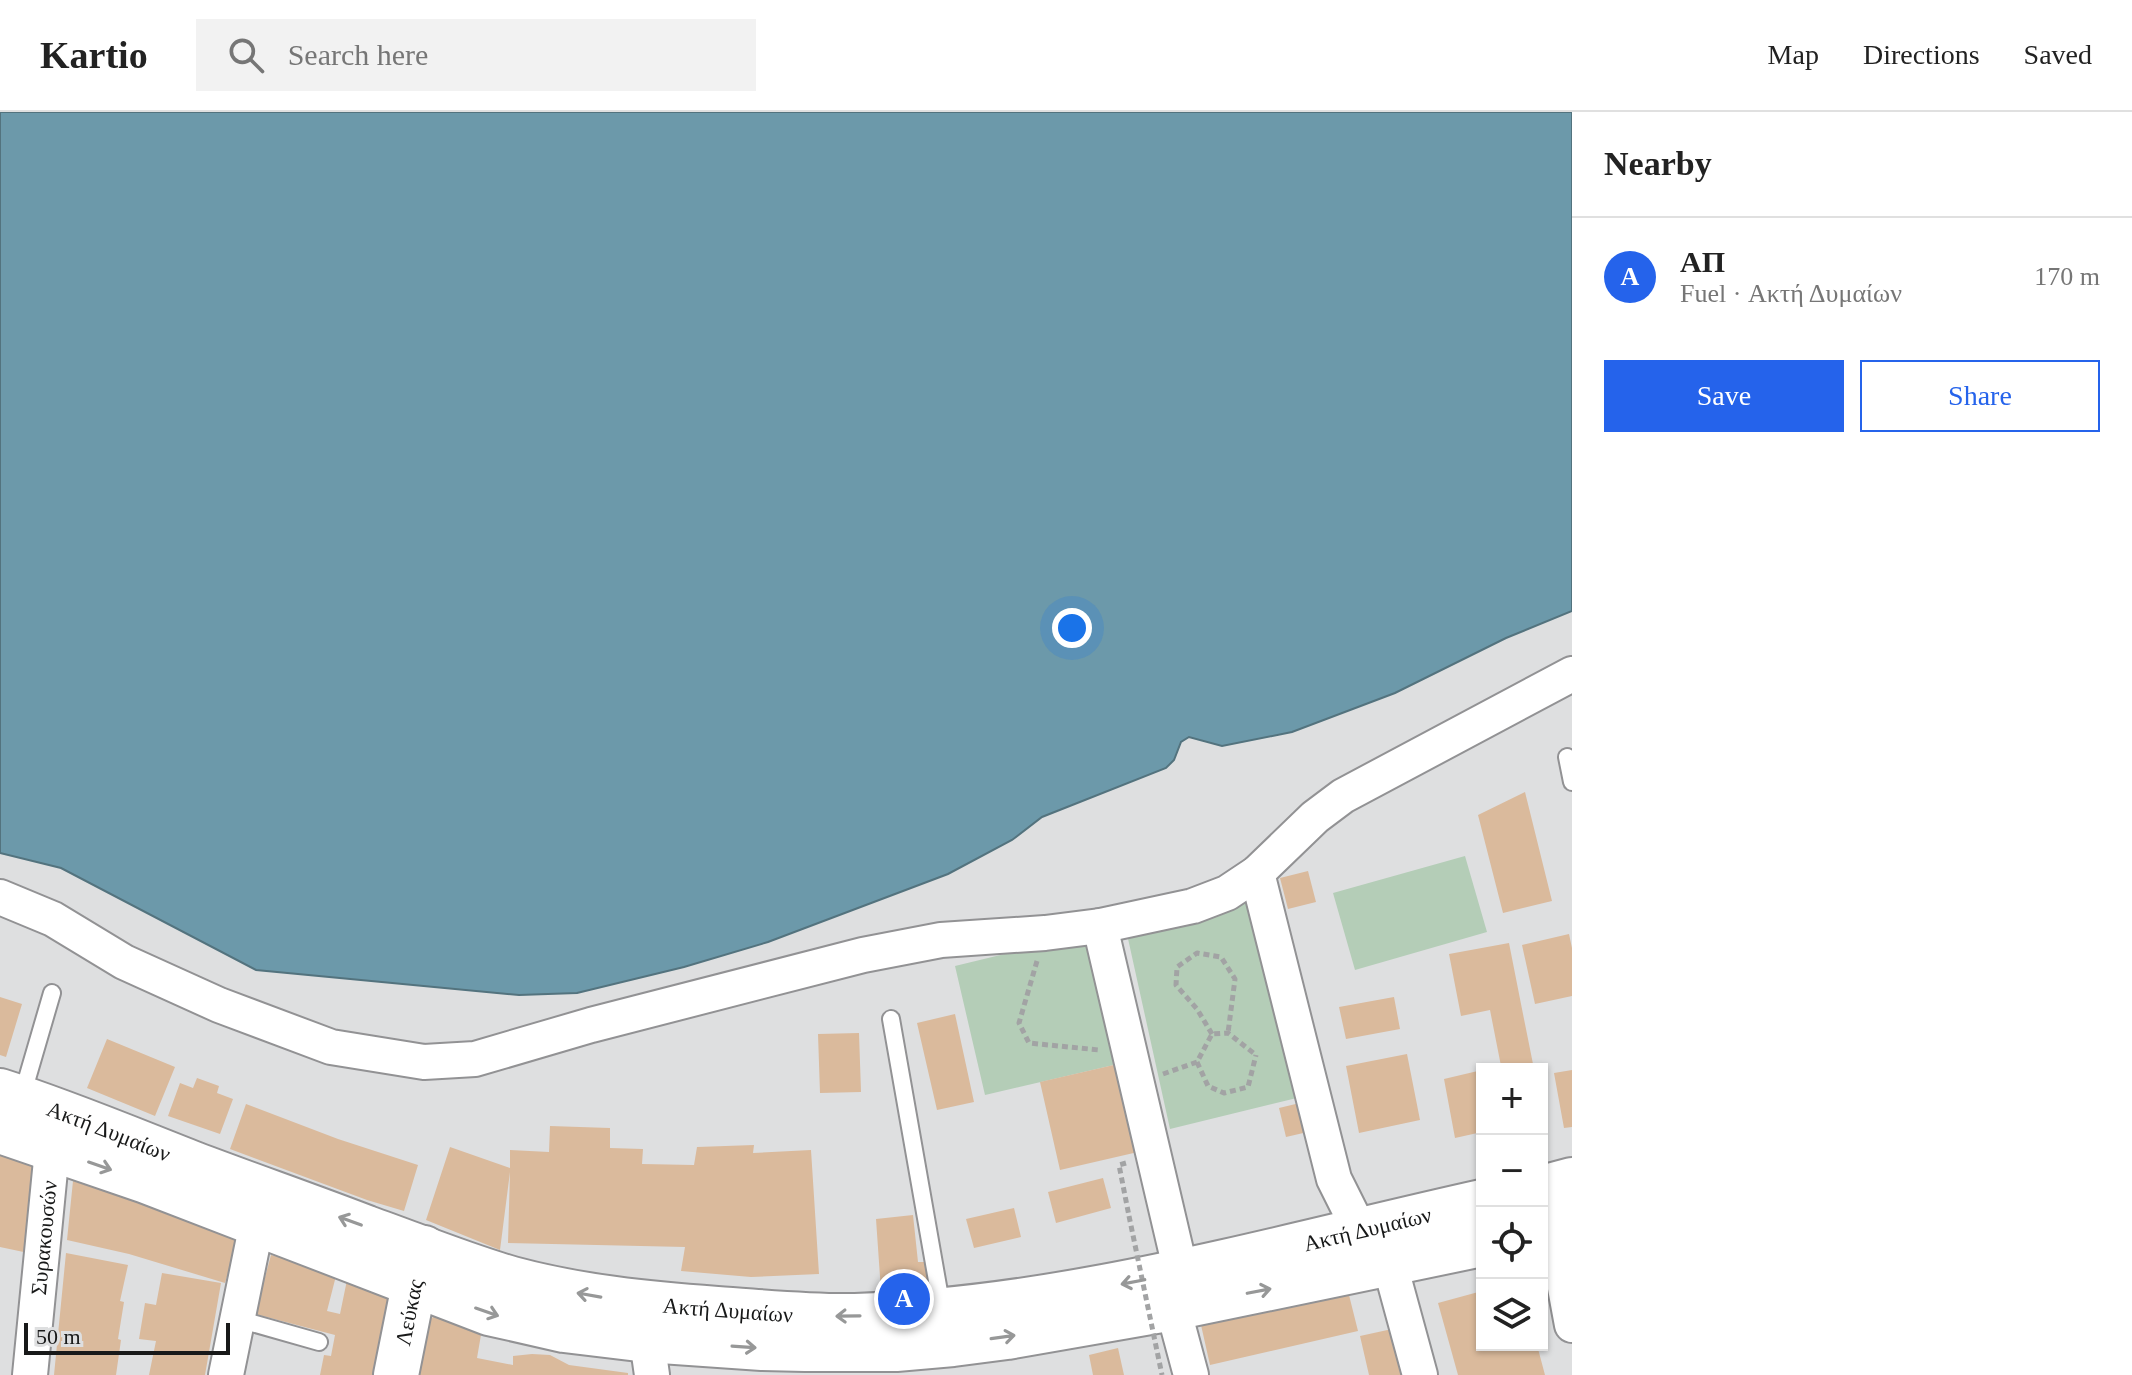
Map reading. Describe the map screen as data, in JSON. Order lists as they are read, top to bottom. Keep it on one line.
{"streets":{"main road":["Ακτή Δυμαίων","Λεύκας"],"street":["Συρακουσών"]},"crossings":[["Ακτή Δυμαίων","Συρακουσών"],["Ακτή Δυμαίων","Λεύκας"]],"scale_bar":"50 m","page":{"header":"Kartio","search":"Search here","nav":["Map","Directions","Saved"],"heading":"Nearby","list":[{"mark":"A","name":"ΑΠ","note":"Fuel · Ακτή Δυμαίων","value":"170 m"}],"buttons":["Save","Share"],"map_buttons":["+","−"],"pins":"A","scale":"50 m"}}
